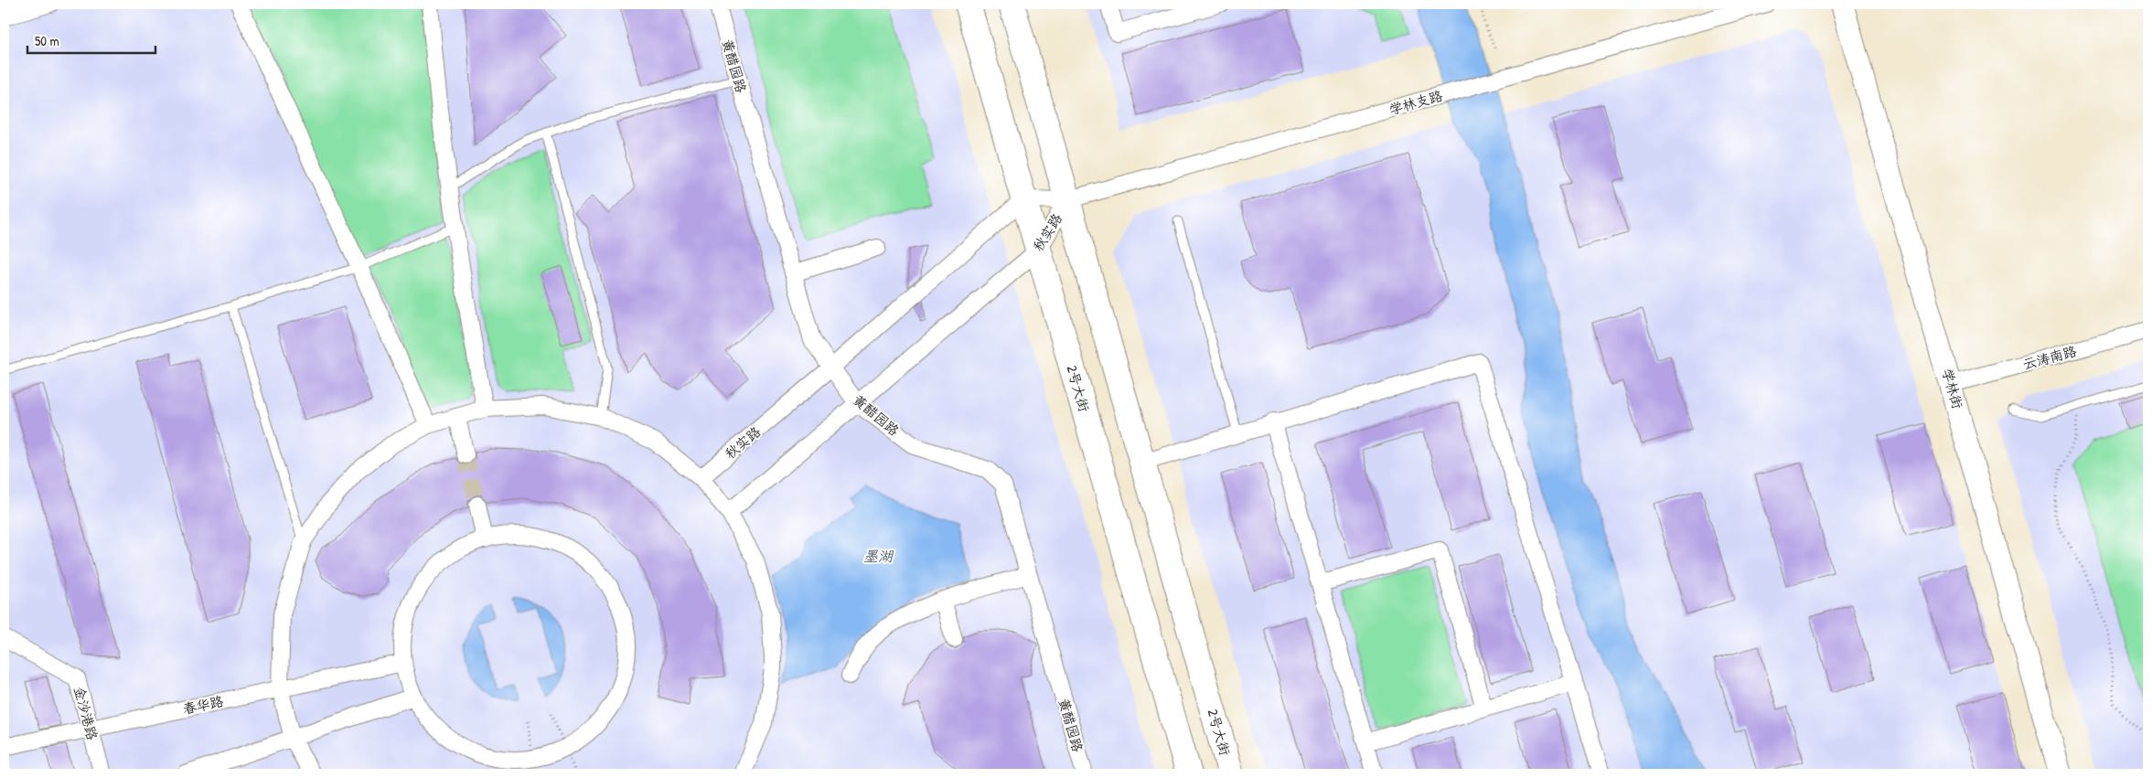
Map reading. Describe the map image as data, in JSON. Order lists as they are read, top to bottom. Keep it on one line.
{"streets":{"main road":["2号大街","学林街"],"street":["黄醋园路","学林支路","秋实路","云涛南路","春华路","金沙港路"]},"crossings":[["黄醋园路","秋实路"],["学林支路","秋实路"],["学林支路","2号大街"],["秋实路","2号大街"],["云涛南路","学林街"],["春华路","金沙港路"]],"water":["墨湖"],"scale_bar":"50 m"}
